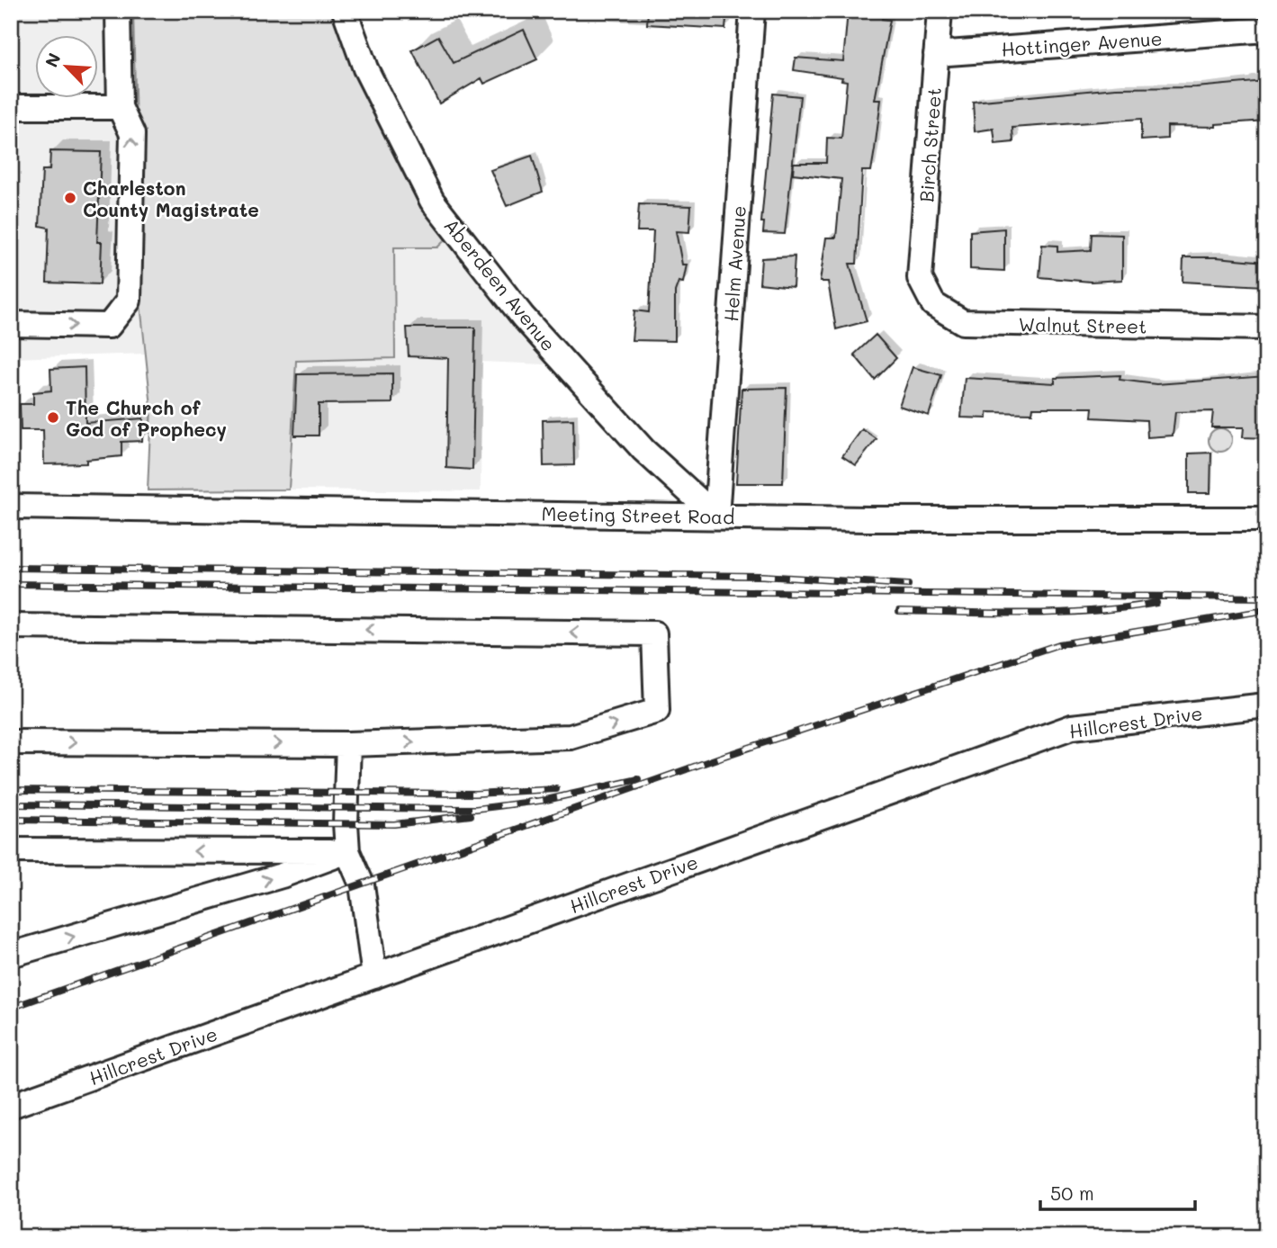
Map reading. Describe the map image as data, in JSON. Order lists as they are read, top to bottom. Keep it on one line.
{"streets":{"street":["Hottinger Avenue","Birch Street","Helm Avenue","Aberdeen Avenue","Walnut Street","Meeting Street Road","Hillcrest Drive"]},"crossings":[["Hottinger Avenue","Birch Street"],["Birch Street","Walnut Street"],["Helm Avenue","Aberdeen Avenue"],["Helm Avenue","Meeting Street Road"],["Aberdeen Avenue","Meeting Street Road"]],"places":["Charleston County Magistrate","The Church of God of Prophecy"],"scale_bar":"50 m","north":"top left"}
